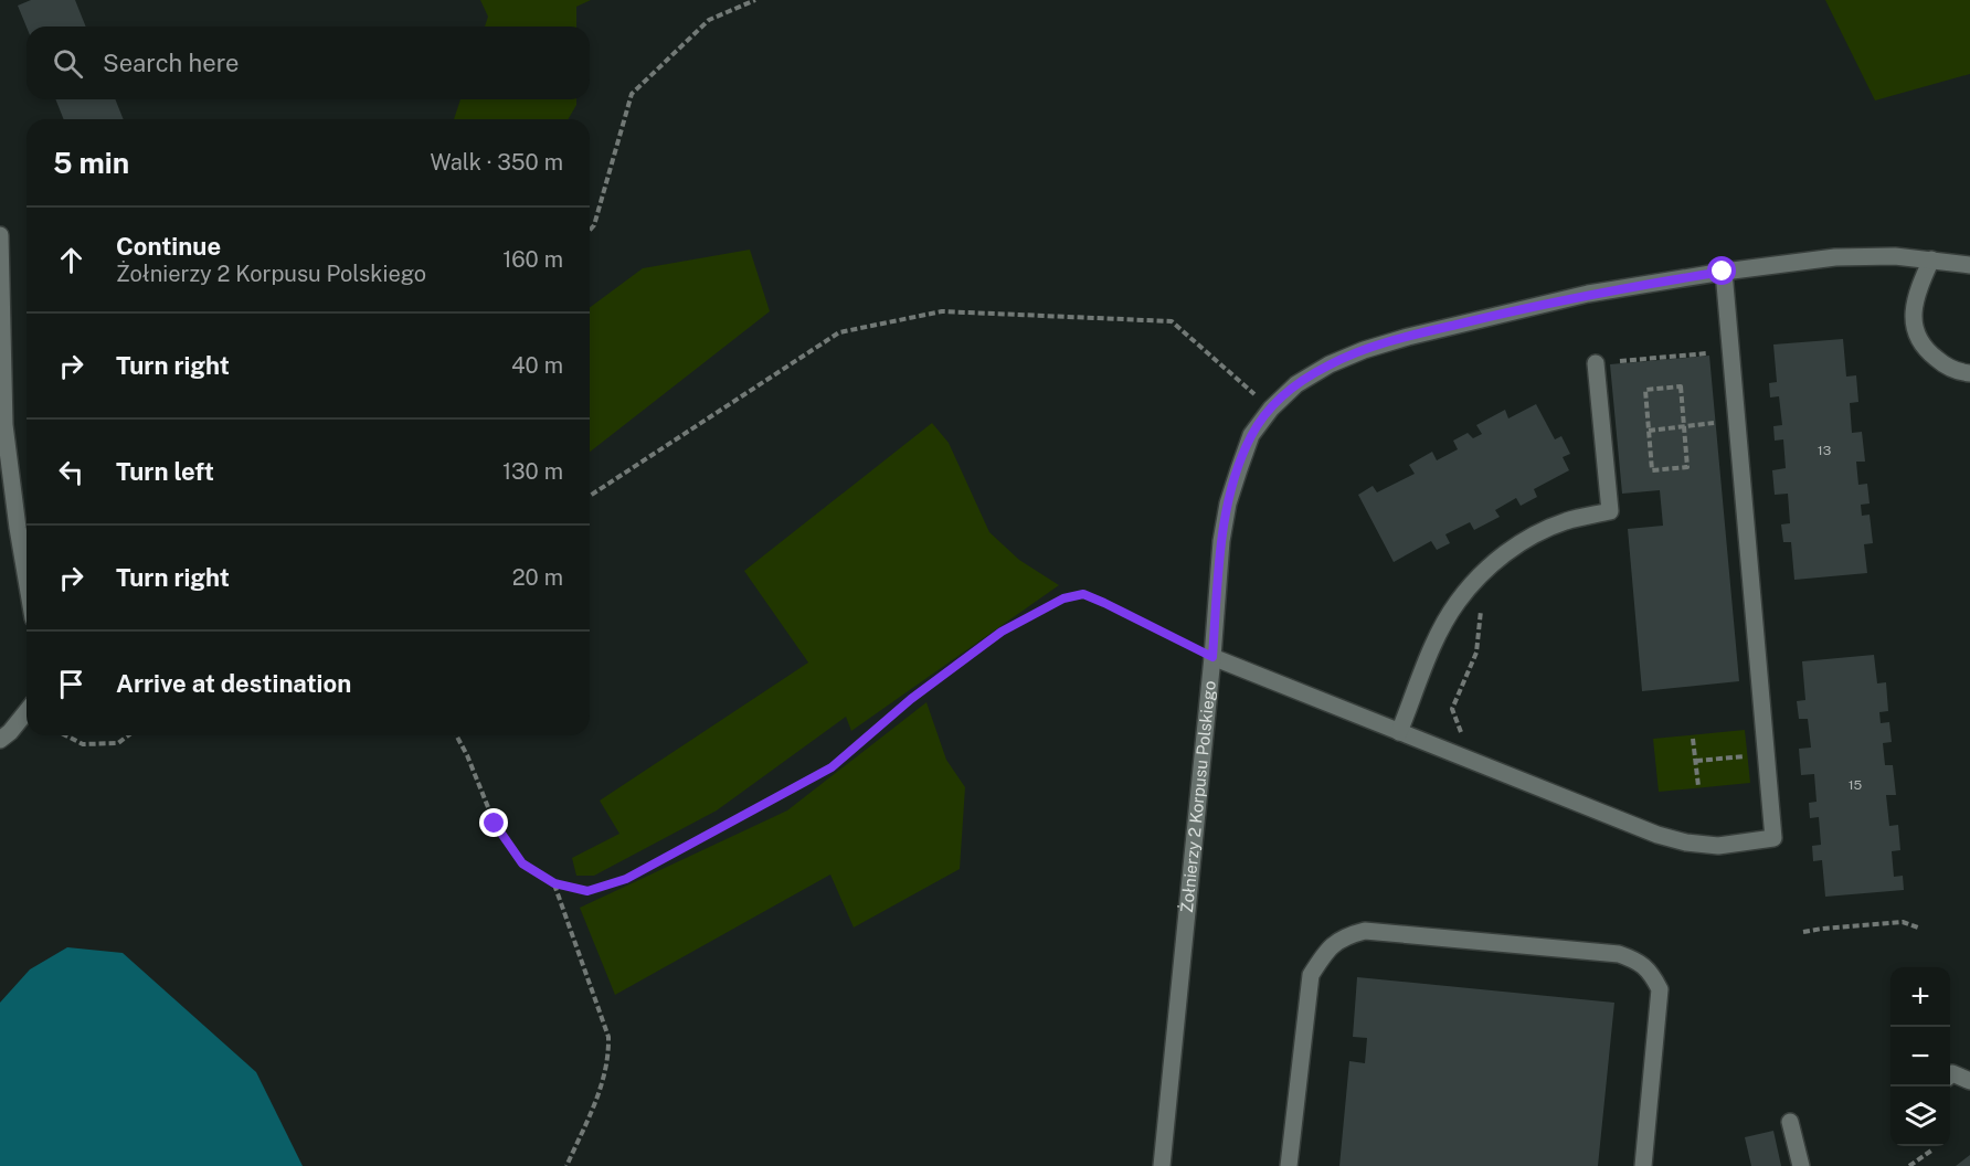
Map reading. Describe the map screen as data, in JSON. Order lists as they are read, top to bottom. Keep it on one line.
{"streets":{"street":["Żołnierzy 2 Korpusu Polskiego"]},"house_numbers":["13","15"],"page":{"search":"Search here","heading":["5 min","Walk · 350 m"],"list":[["Continue","Żołnierzy 2 Korpusu Polskiego","160 m"],["Turn right","40 m"],["Turn left","130 m"],["Turn right","20 m"],"Arrive at destination"],"map_buttons":["+","−"]}}
